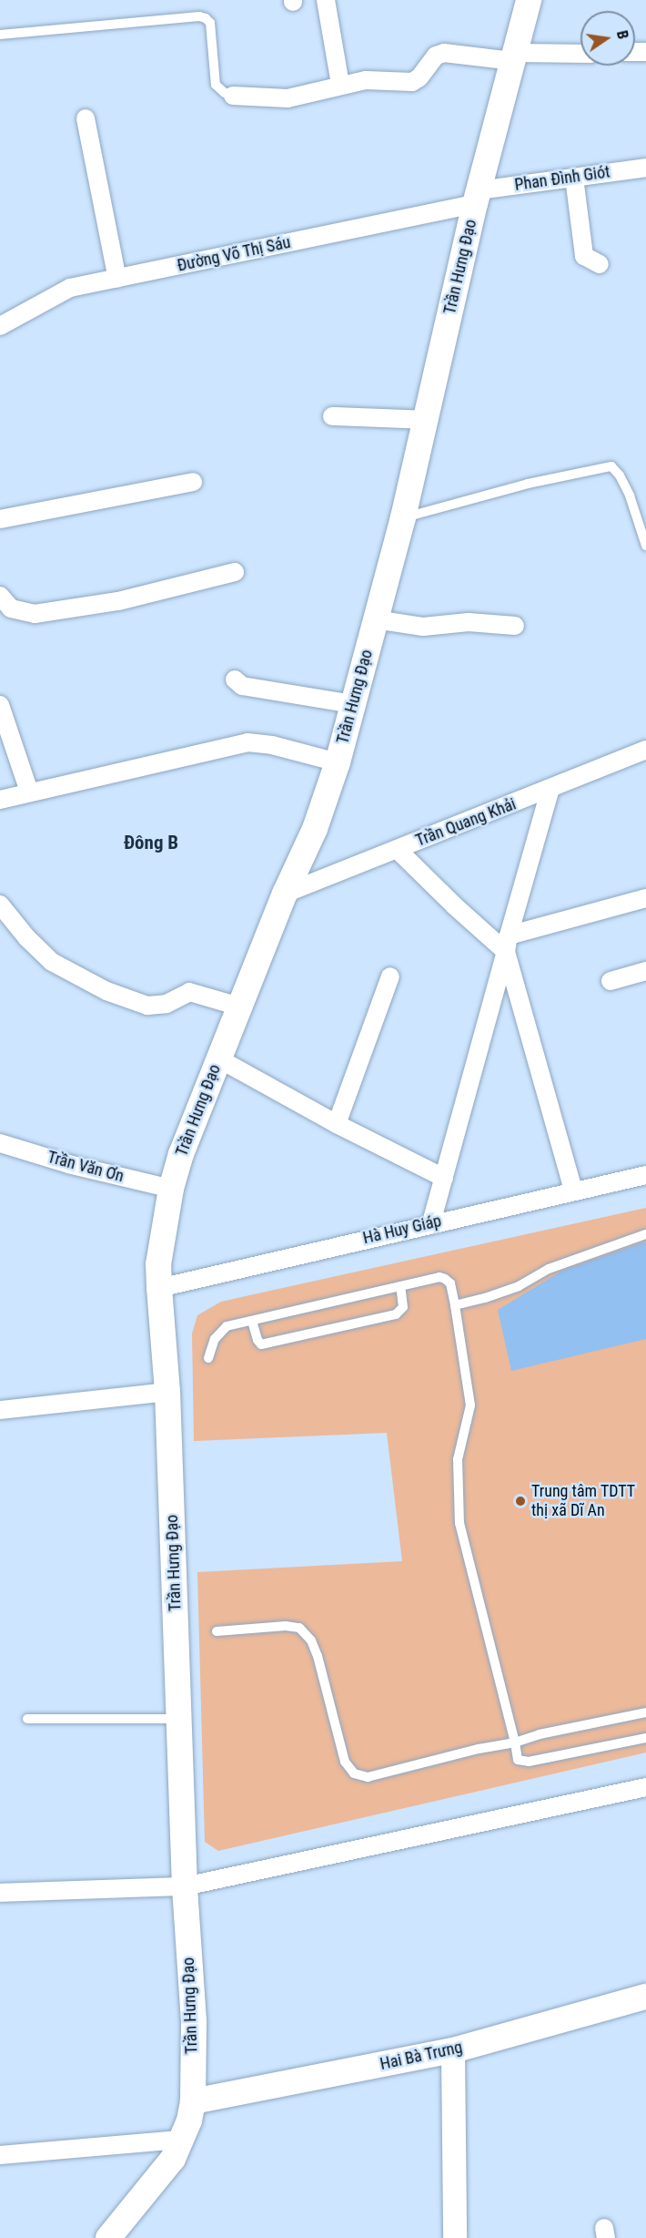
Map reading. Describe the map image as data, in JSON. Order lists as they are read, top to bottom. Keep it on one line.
{"streets":{"main road":["Trần Hưng Đạo","Hai Bà Trưng"],"street":["Phan Đình Giót","Đường Võ Thị Sáu","Trần Quang Khải","Trần Văn Ơn","Hà Huy Giáp"]},"crossings":[["Phan Đình Giót","Đường Võ Thị Sáu"],["Phan Đình Giót","Trần Hưng Đạo"],["Đường Võ Thị Sáu","Trần Hưng Đạo"],["Trần Hưng Đạo","Trần Quang Khải"],["Trần Hưng Đạo","Trần Văn Ơn"],["Trần Hưng Đạo","Hà Huy Giáp"],["Trần Hưng Đạo","Hai Bà Trưng"]],"districts":["Đông B"],"places":["Trung tâm TDTT thị xã Dĩ An"],"north":"right"}
